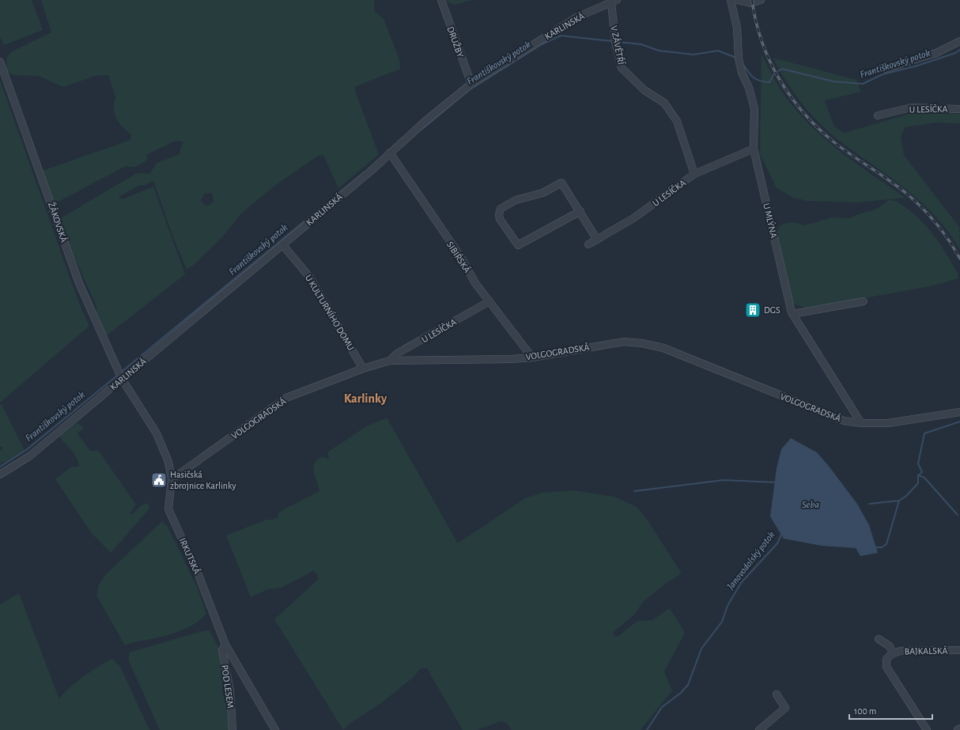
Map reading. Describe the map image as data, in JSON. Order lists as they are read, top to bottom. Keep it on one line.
{"streets":{"street":["KARLINSKÁ","DRUŽBY","V ZÁVĚTŘÍ","U LESÍČKA","U MLÝNA","ŽÁKOVSKÁ","SIBIŘSKÁ","U KULTURNÍHO DOMU","VOLGOGRADSKÁ","IRKUTSKÁ","BAJKALSKÁ","POD LESEM"]},"crossings":[["KARLINSKÁ","DRUŽBY"],["KARLINSKÁ","V ZÁVĚTŘÍ"],["KARLINSKÁ","ŽÁKOVSKÁ"],["KARLINSKÁ","SIBIŘSKÁ"],["KARLINSKÁ","U KULTURNÍHO DOMU"],["KARLINSKÁ","IRKUTSKÁ"],["V ZÁVĚTŘÍ","U LESÍČKA"],["U LESÍČKA","U MLÝNA"],["U LESÍČKA","SIBIŘSKÁ"],["U LESÍČKA","VOLGOGRADSKÁ"],["U MLÝNA","VOLGOGRADSKÁ"],["ŽÁKOVSKÁ","IRKUTSKÁ"],["SIBIŘSKÁ","VOLGOGRADSKÁ"],["U KULTURNÍHO DOMU","VOLGOGRADSKÁ"],["VOLGOGRADSKÁ","IRKUTSKÁ"],["IRKUTSKÁ","POD LESEM"]],"districts":["Karlinky"],"water":["Františkovský potok","Seba","Janovodolský potok"],"places":{"building":["DGS"],"public building":["Hasičská zbrojnice Karlinky"]},"scale_bar":"100 m"}
